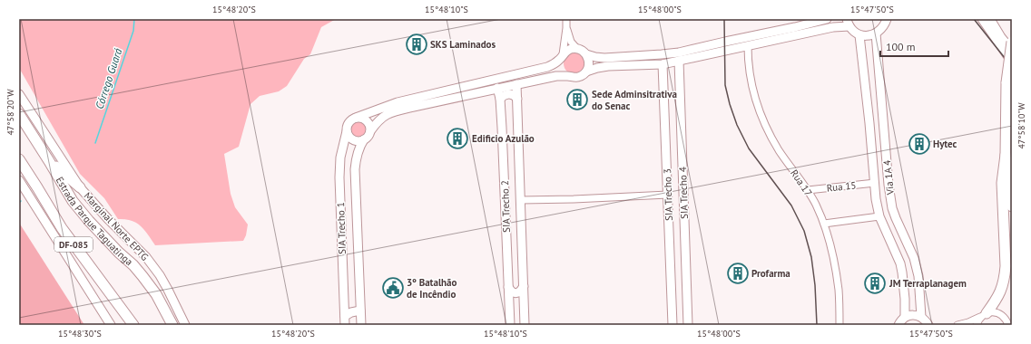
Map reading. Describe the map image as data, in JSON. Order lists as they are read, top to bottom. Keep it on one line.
{"streets":{"highway":["Estrada Parque Taguatinga","DF-085"],"main road":["Via 1A 4","SIA Trecho 4","SIA Trecho 3","SIA Trecho 2","Marginal Norte EPTG","SIA Trecho 1"],"street":["Rua 17","Rua 15"]},"crossings":[["Via 1A 4","Rua 15"],["Rua 17","Rua 15"]],"water":["Córrego Guará"],"places":{"building":["SKS Laminados","Sede Adminsitrativa do Senac","Edificio Azulão","Hytec","Profarma","JM Terraplanagem"],"public building":["3º Batalhão de Incêndio"]},"scale_bar":"100 m","coordinates":["15°48'20\"S","15°48'10\"S","15°48'00\"S","15°47'50\"S","47°58'20\"W","47°58'10\"W","15°48'30\"S"]}
